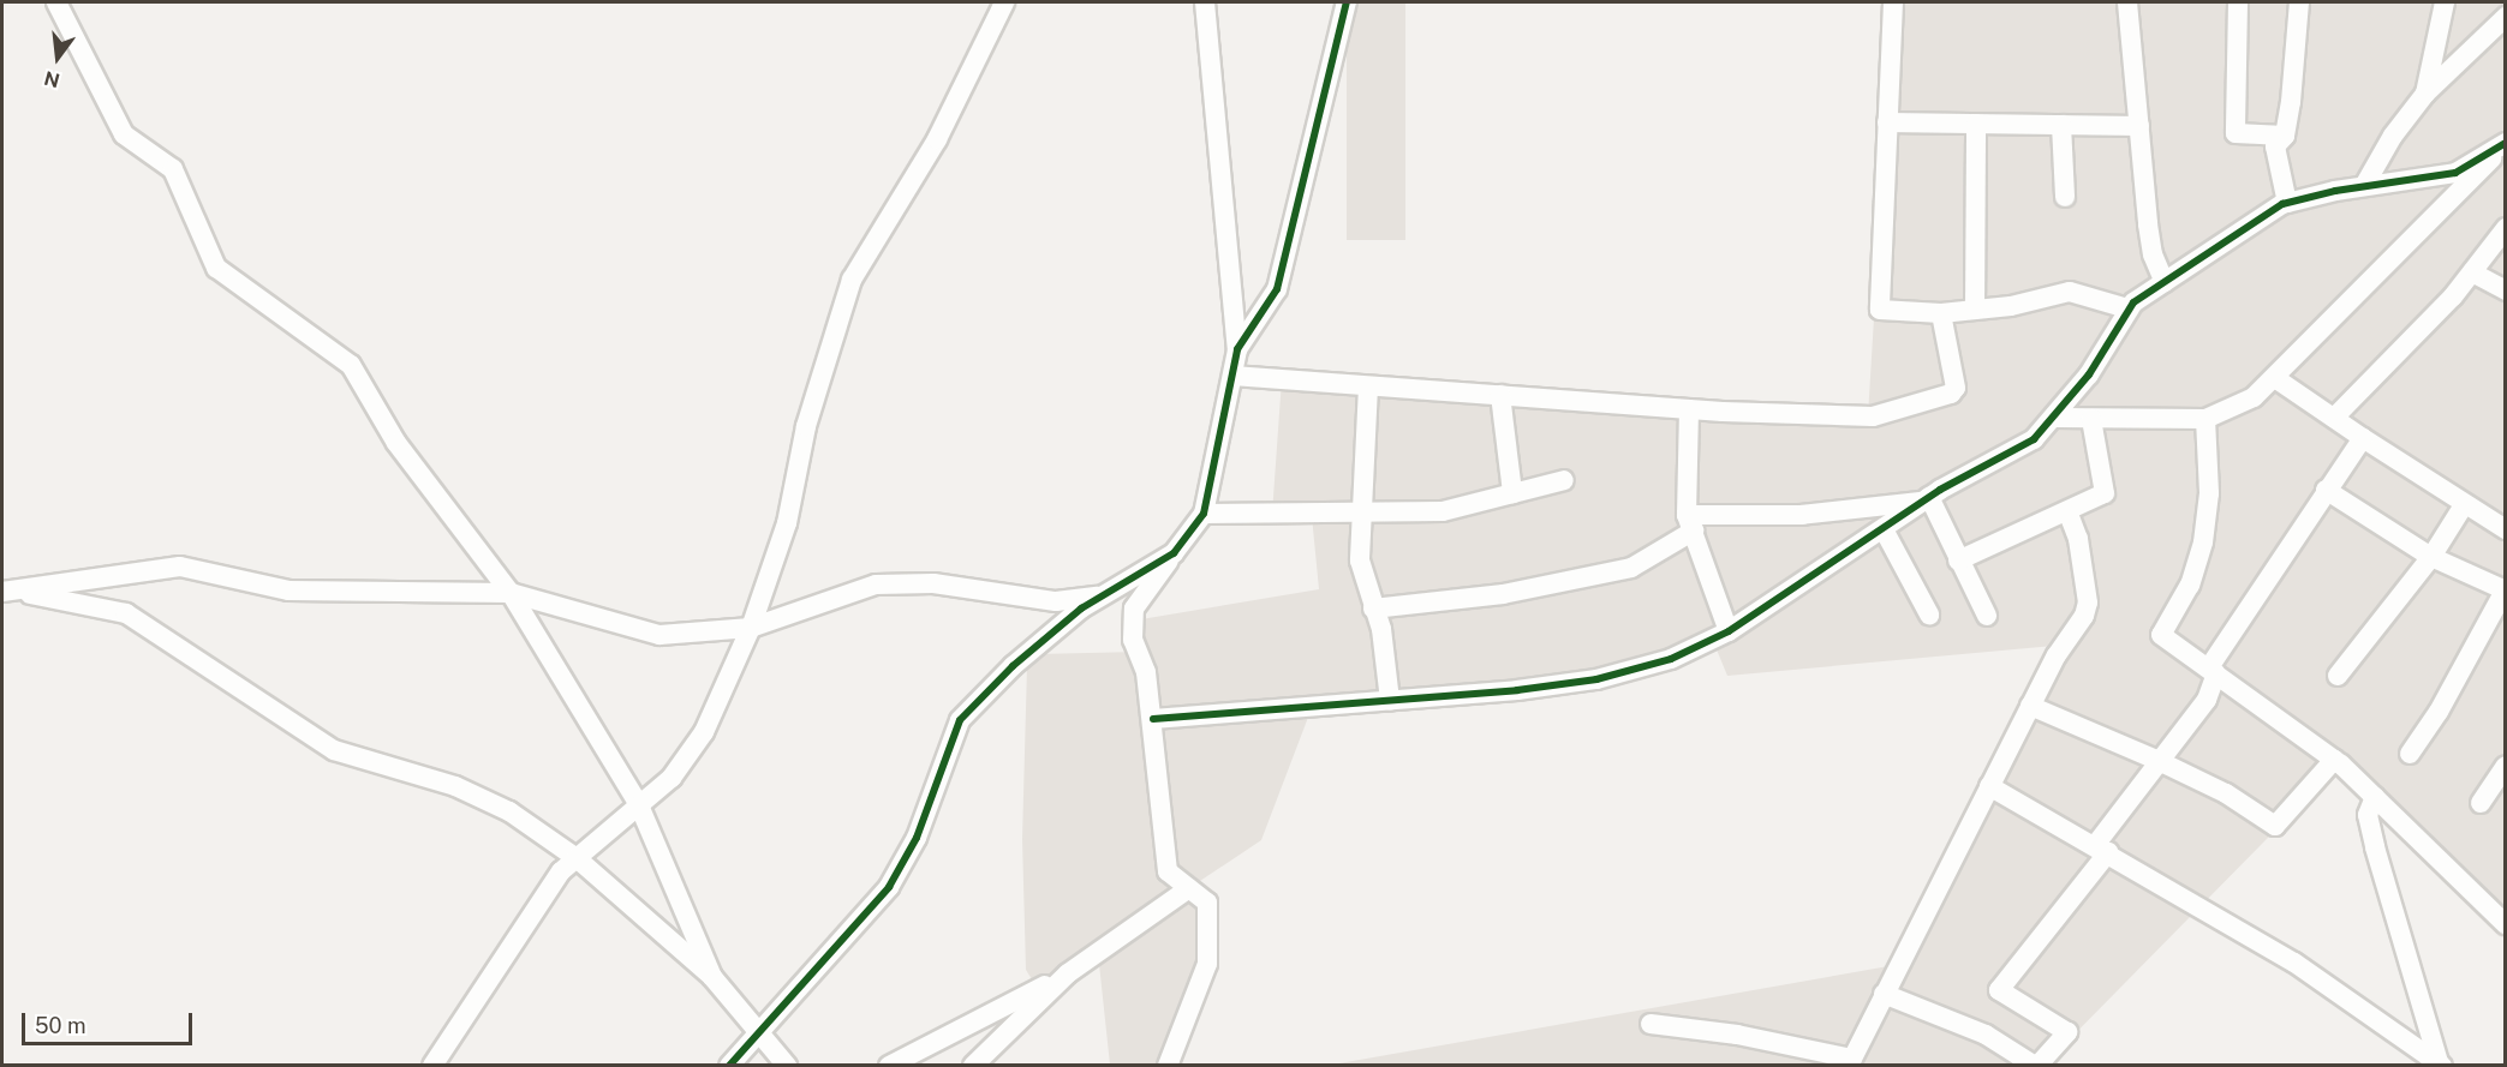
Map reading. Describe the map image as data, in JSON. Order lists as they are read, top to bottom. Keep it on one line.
{"scale_bar":"50 m","north":"bottom"}
